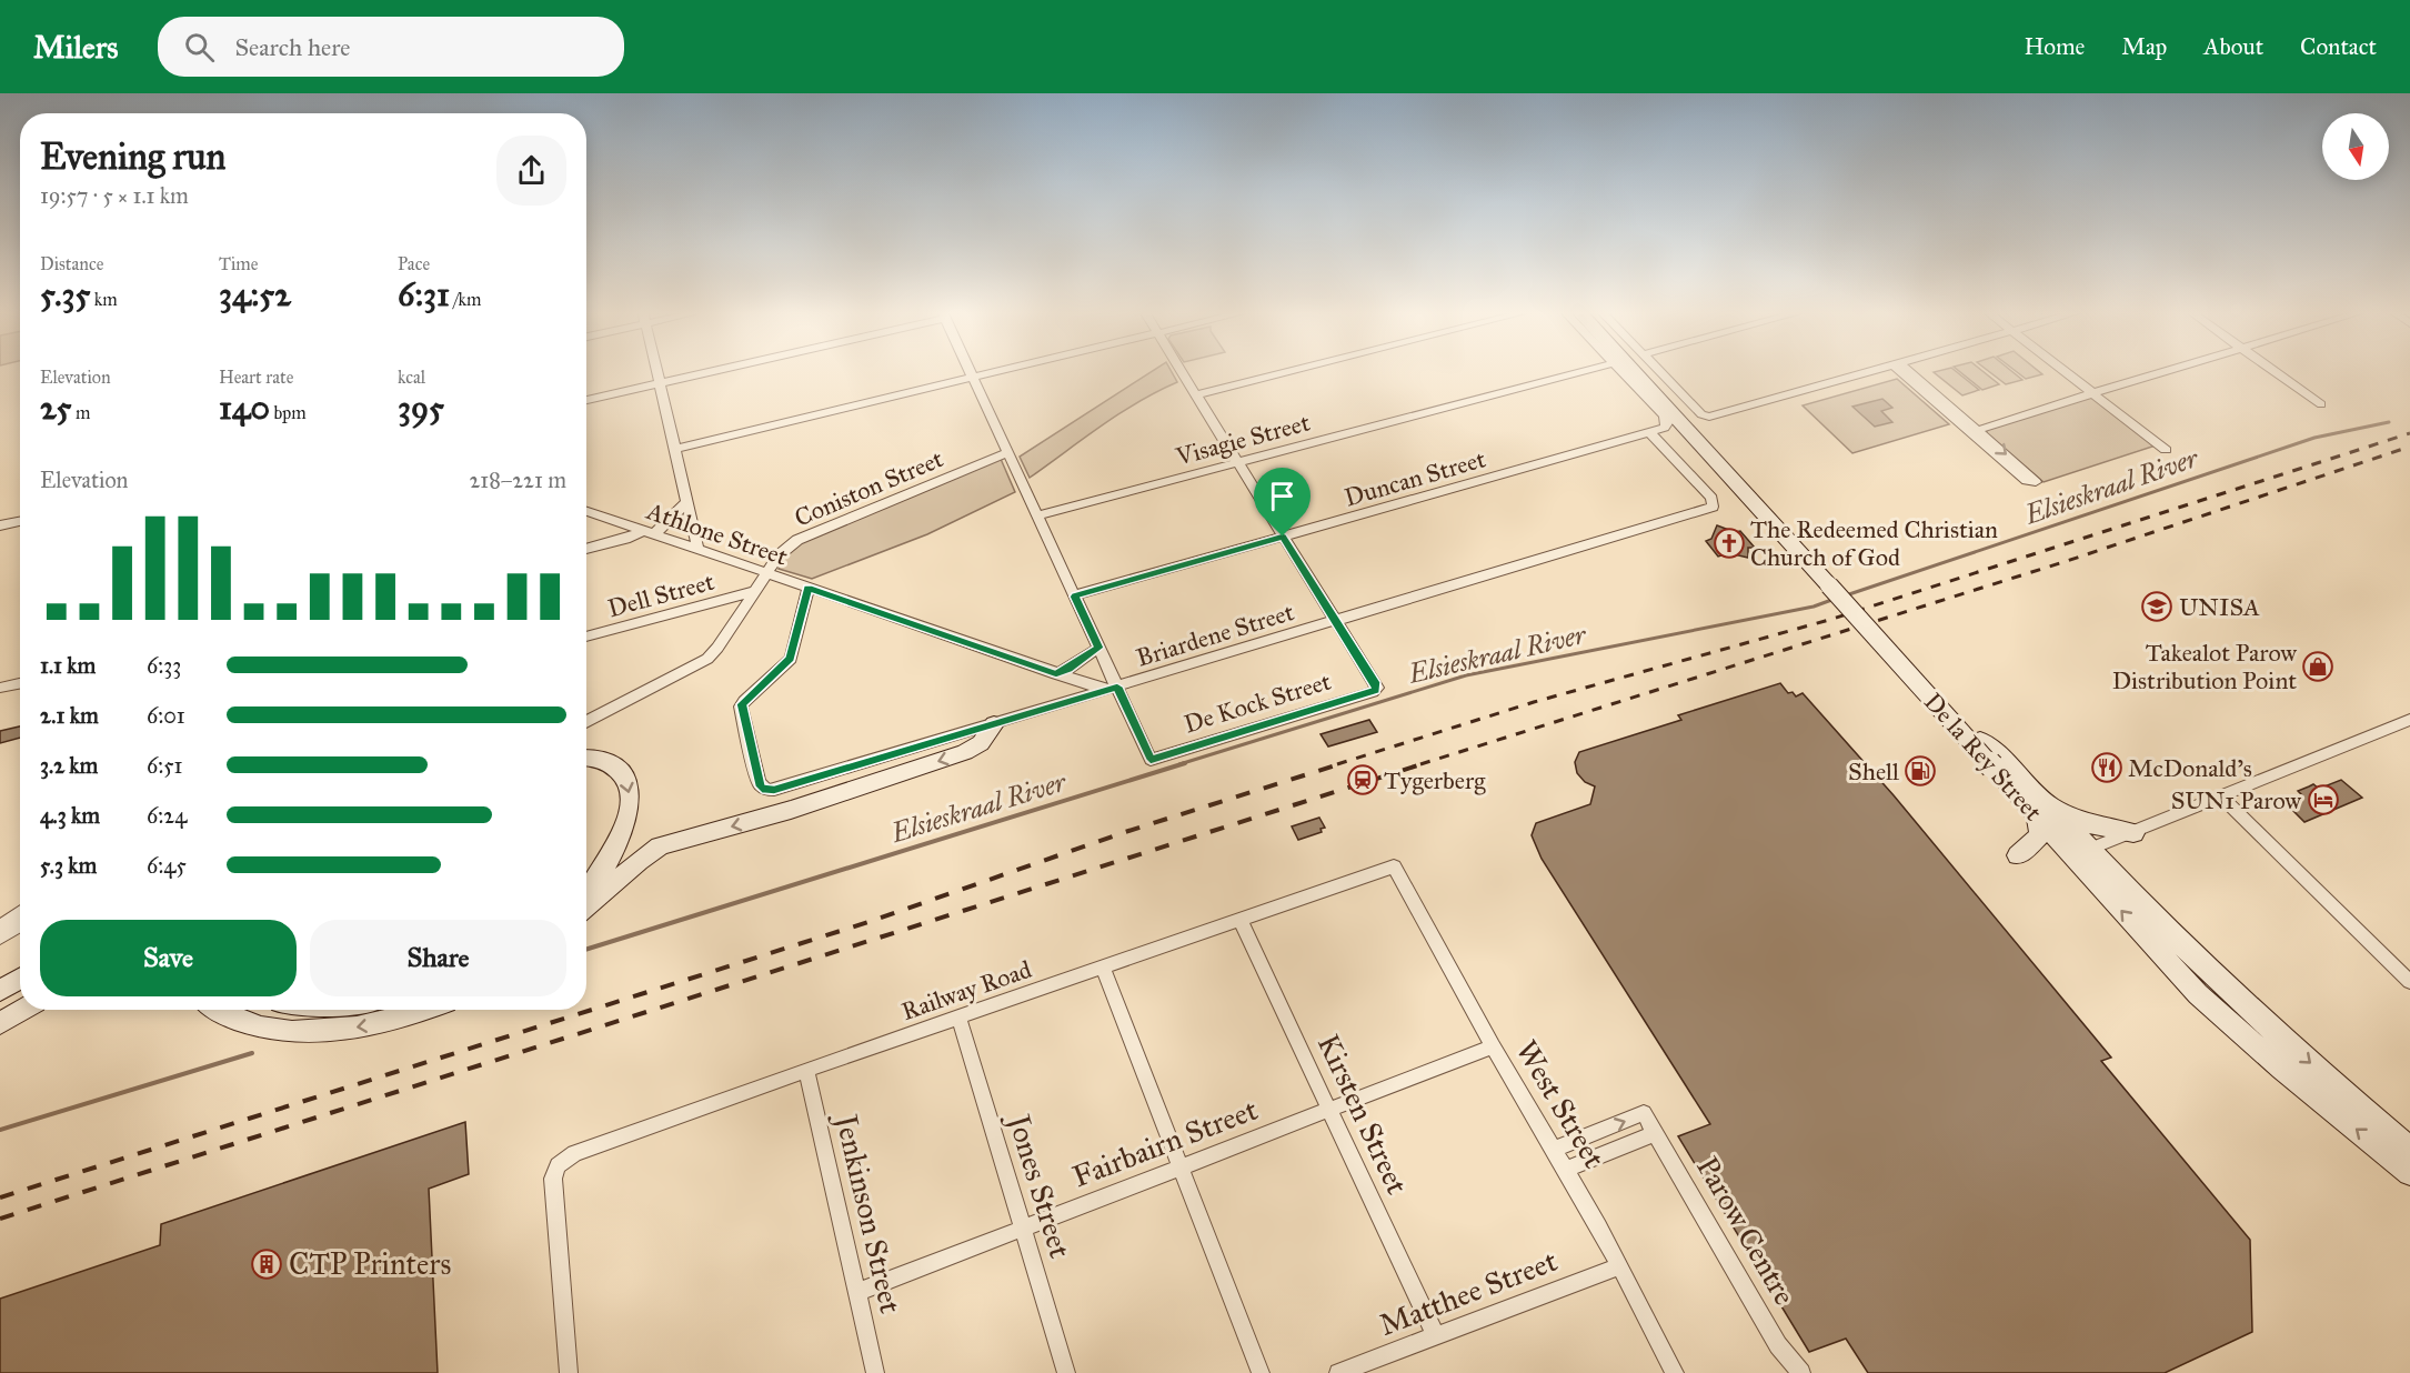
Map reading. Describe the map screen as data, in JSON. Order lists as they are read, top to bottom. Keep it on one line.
{"streets":{"main road":["De la Rey Street"],"street":["Visagie Street","Duncan Street","Coniston Street","Athlone Street","Dell Street","Briardene Street","De Kock Street","Railway Road","West Street","Kirsten Street","Fairbairn Street","Jones Street","Jenkinson Street","Parow Centre","Matthee Street"]},"crossings":[["Duncan Street","Briardene Street"],["Coniston Street","Athlone Street"],["Coniston Street","Dell Street"],["Athlone Street","Briardene Street"],["Athlone Street","De Kock Street"],["Briardene Street","De Kock Street"],["Railway Road","West Street"],["Railway Road","Kirsten Street"],["Railway Road","Jones Street"],["Railway Road","Jenkinson Street"],["West Street","Fairbairn Street"],["West Street","Parow Centre"],["West Street","Matthee Street"],["Kirsten Street","Fairbairn Street"],["Kirsten Street","Matthee Street"],["Fairbairn Street","Jones Street"],["Fairbairn Street","Jenkinson Street"]],"water":["Elsieskraal River"],"places":{"church":["The Redeemed Christian Church of God"],"school or university":["UNISA"],"shop":["Takealot Parow Distribution Point"],"restaurant":["McDonald's"],"fuel station":["Shell"],"station":["Tygerberg"],"hotel":["SUN1 Parow"],"building":["CTP Printers"]},"north":"bottom","page":{"header":"Milers","search":"Search here","nav":["Home","Map","About","Contact"],"heading":["Evening run","19:57 · 5 × 1.1 km"],"stats":[["Distance","5.35 km"],["Time","34:52"],["Pace","6:31 /km"],["Elevation","25 m"],["Heart rate","140 bpm"],["kcal","395"]],"chart":["Elevation","218–221 m"],"list":[{"name":"1.1 km","note":"6:33"},{"name":"2.1 km","note":"6:01"},{"name":"3.2 km","note":"6:51"},{"name":"4.3 km","note":"6:24"},{"name":"5.3 km","note":"6:45"}],"buttons":["Save","Share"]}}
